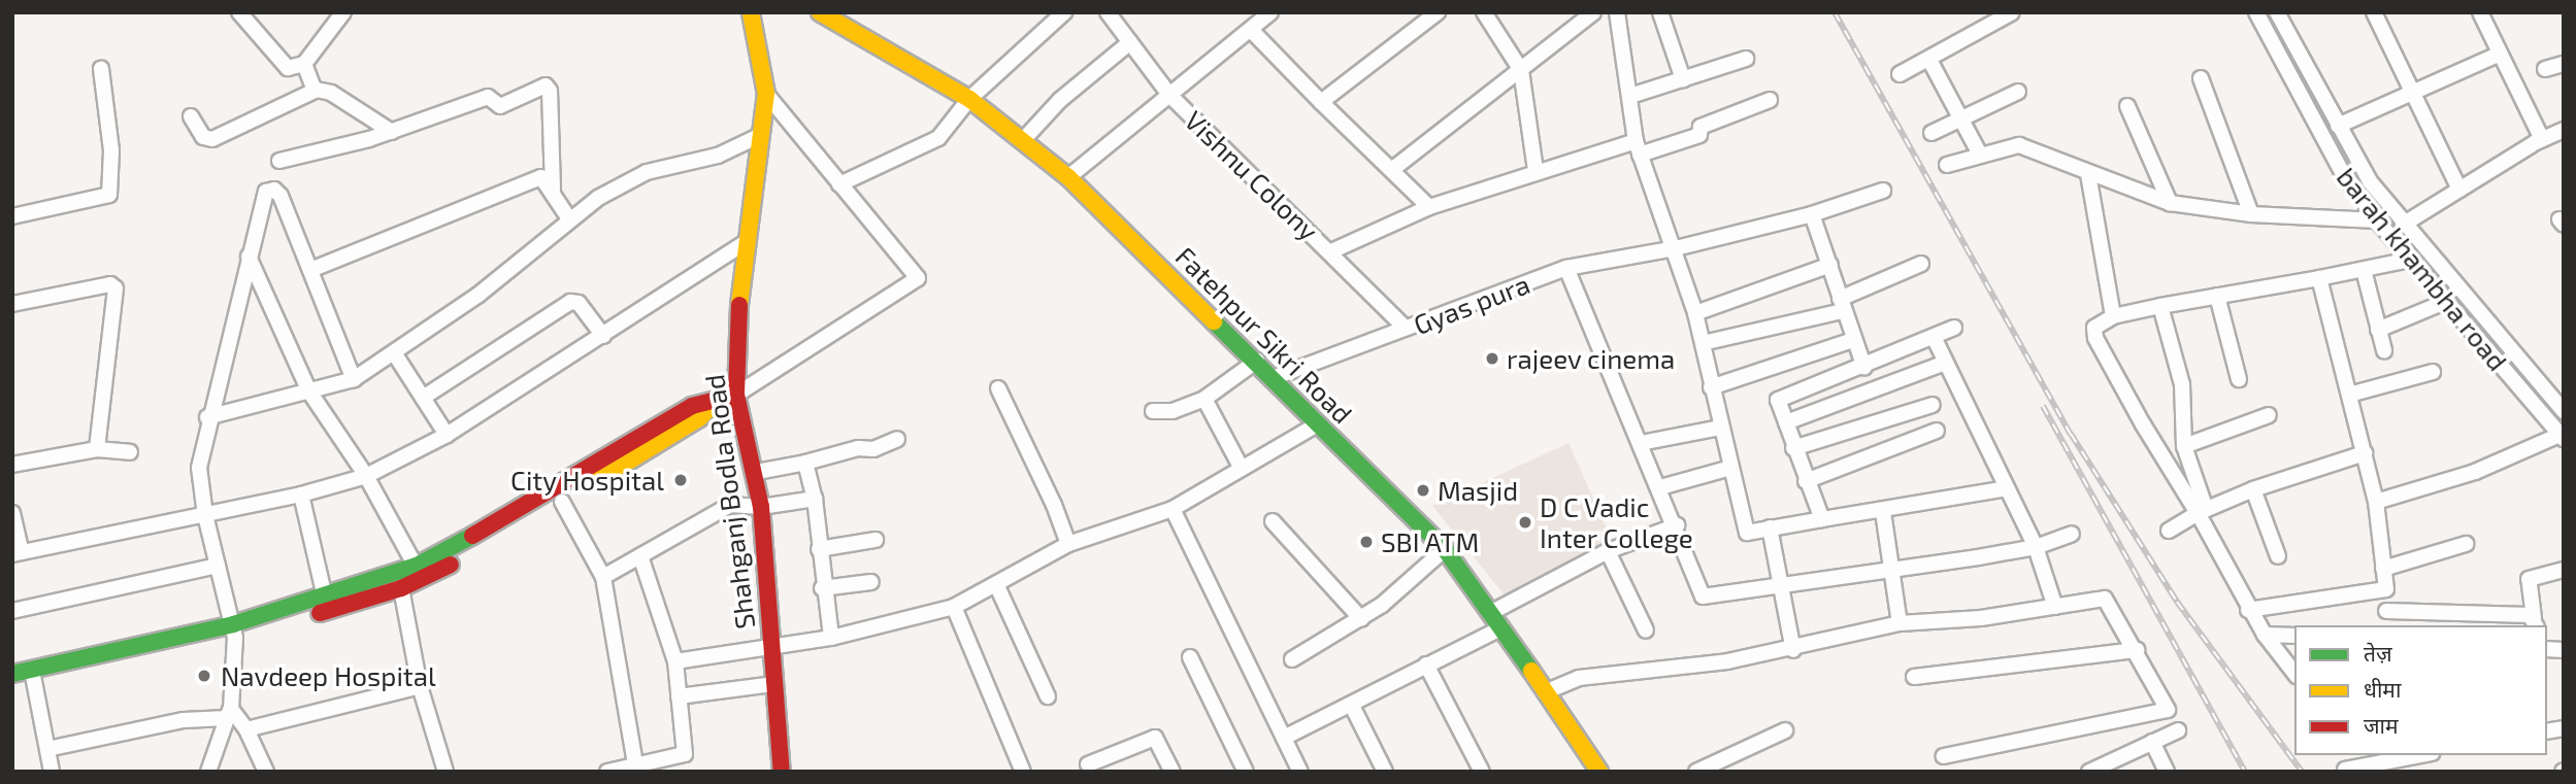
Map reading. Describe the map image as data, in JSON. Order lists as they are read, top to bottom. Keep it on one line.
{"streets":{"main road":["Fatehpur Sikri Road","Shahganj Bodla Road"],"street":["Vishnu Colony","barah khambha road","Gyas pura"]},"crossings":[["Vishnu Colony","Gyas pura"],["Vishnu Colony","Fatehpur Sikri Road"],["Gyas pura","Fatehpur Sikri Road"]],"places":["rajeev cinema","City Hospital","Masjid","D C Vadic Inter College","SBI ATM","Navdeep Hospital"],"legend":["तेज़","धीमा","जाम"]}
